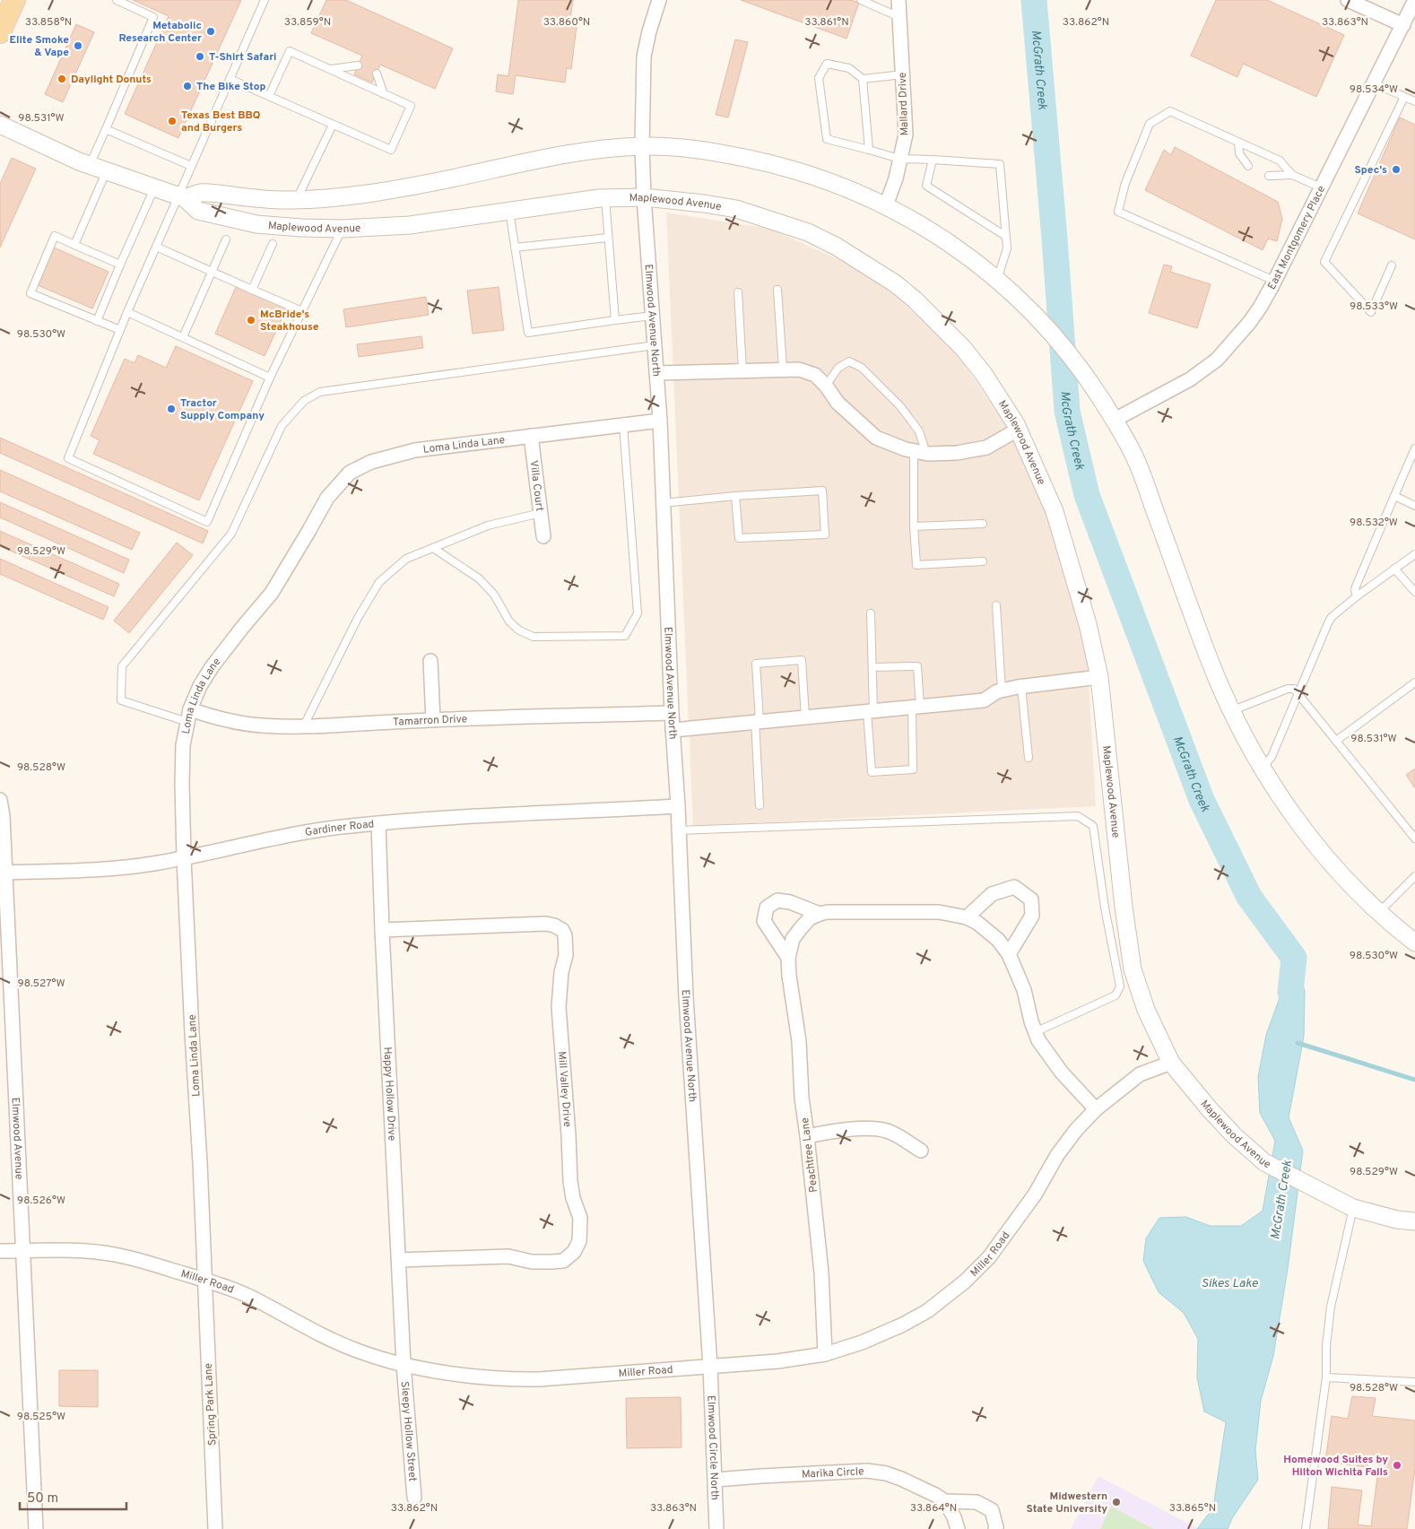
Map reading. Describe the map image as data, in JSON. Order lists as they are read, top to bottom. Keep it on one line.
{"streets":{"street":["Mallard Drive","Maplewood Avenue","East Montgomery Place","Elmwood Avenue North","Loma Linda Lane","Villa Court","Tamarron Drive","Gardiner Road","Mill Valley Drive","Happy Hollow Drive","Elmwood Avenue","Peachtree Lane","Miller Road","Spring Park Lane","Sleepy Hollow Street","Elmwood Circle North","Marika Circle"]},"crossings":[["Maplewood Avenue","Elmwood Avenue North"],["Maplewood Avenue","Miller Road"],["Elmwood Avenue North","Loma Linda Lane"],["Elmwood Avenue North","Tamarron Drive"],["Elmwood Avenue North","Gardiner Road"],["Elmwood Avenue North","Miller Road"],["Elmwood Avenue North","Elmwood Circle North"],["Loma Linda Lane","Villa Court"],["Loma Linda Lane","Tamarron Drive"],["Loma Linda Lane","Gardiner Road"],["Loma Linda Lane","Miller Road"],["Loma Linda Lane","Spring Park Lane"],["Gardiner Road","Happy Hollow Drive"],["Gardiner Road","Elmwood Avenue"],["Mill Valley Drive","Happy Hollow Drive"],["Happy Hollow Drive","Miller Road"],["Happy Hollow Drive","Sleepy Hollow Street"],["Elmwood Avenue","Miller Road"],["Peachtree Lane","Miller Road"],["Miller Road","Spring Park Lane"],["Miller Road","Sleepy Hollow Street"],["Miller Road","Elmwood Circle North"],["Elmwood Circle North","Marika Circle"]],"water":["McGrath Creek","Sikes Lake"],"places":["Metabolic Research Center","Elite Smoke & Vape","T-Shirt Safari","Daylight Donuts","The Bike Stop","Texas Best BBQ and Burgers","Spec's","McBride's Steakhouse","Tractor Supply Company","Homewood Suites by Hilton Wichita Falls","Midwestern State University"],"scale_bar":"50 m","coordinates":["33.858°N","33.859°N","33.861°N","33.862°N","33.863°N","33.860°N","98.534°W","98.531°W","98.533°W","98.530°W","98.532°W","98.529°W","98.528°W","98.527°W","98.526°W","98.525°W","33.864°N","33.865°N"]}
